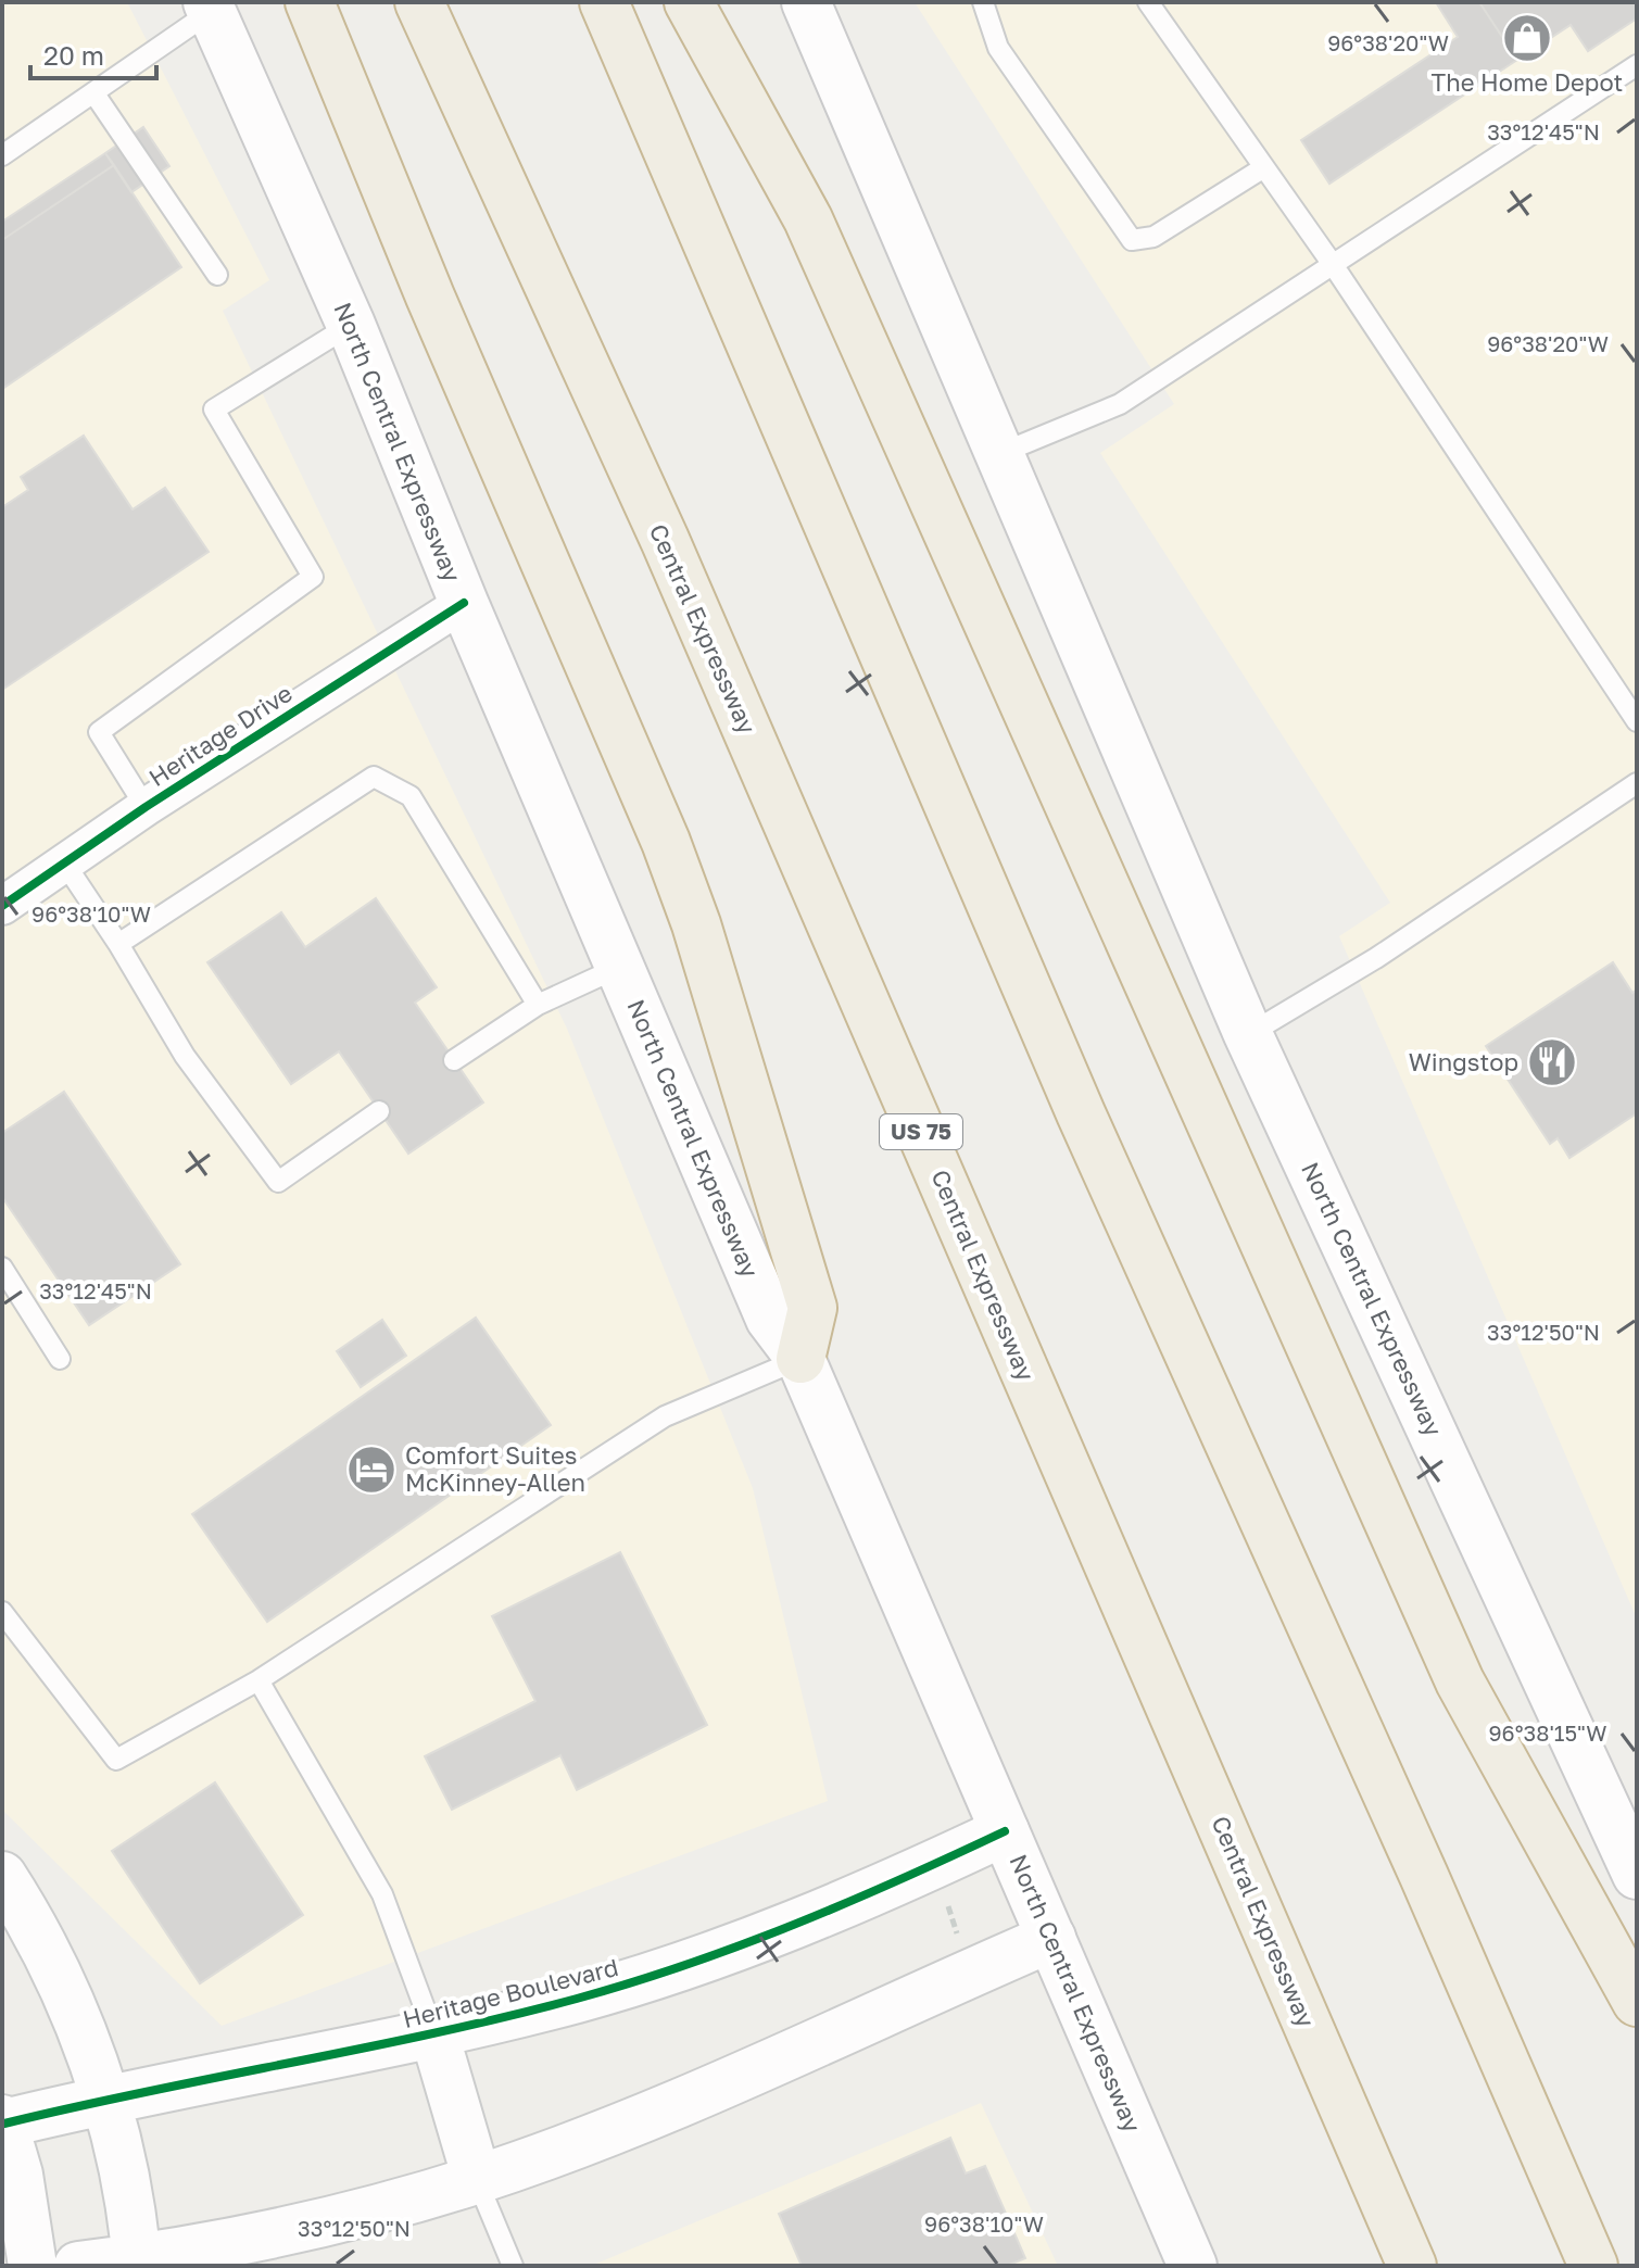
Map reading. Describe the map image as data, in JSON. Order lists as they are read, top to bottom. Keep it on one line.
{"streets":{"highway":["Central Expressway","US 75"],"main road":["North Central Expressway","Heritage Boulevard"],"street":["Heritage Drive"]},"crossings":[["North Central Expressway","Heritage Drive"],["North Central Expressway","Heritage Boulevard"]],"places":{"shop":["The Home Depot"],"restaurant":["Wingstop"],"hotel":["Comfort Suites McKinney-Allen"]},"scale_bar":"20 m","coordinates":["96°38'20\"W","33°12'45\"N","96°38'10\"W","33°12'50\"N","96°38'15\"W"]}
